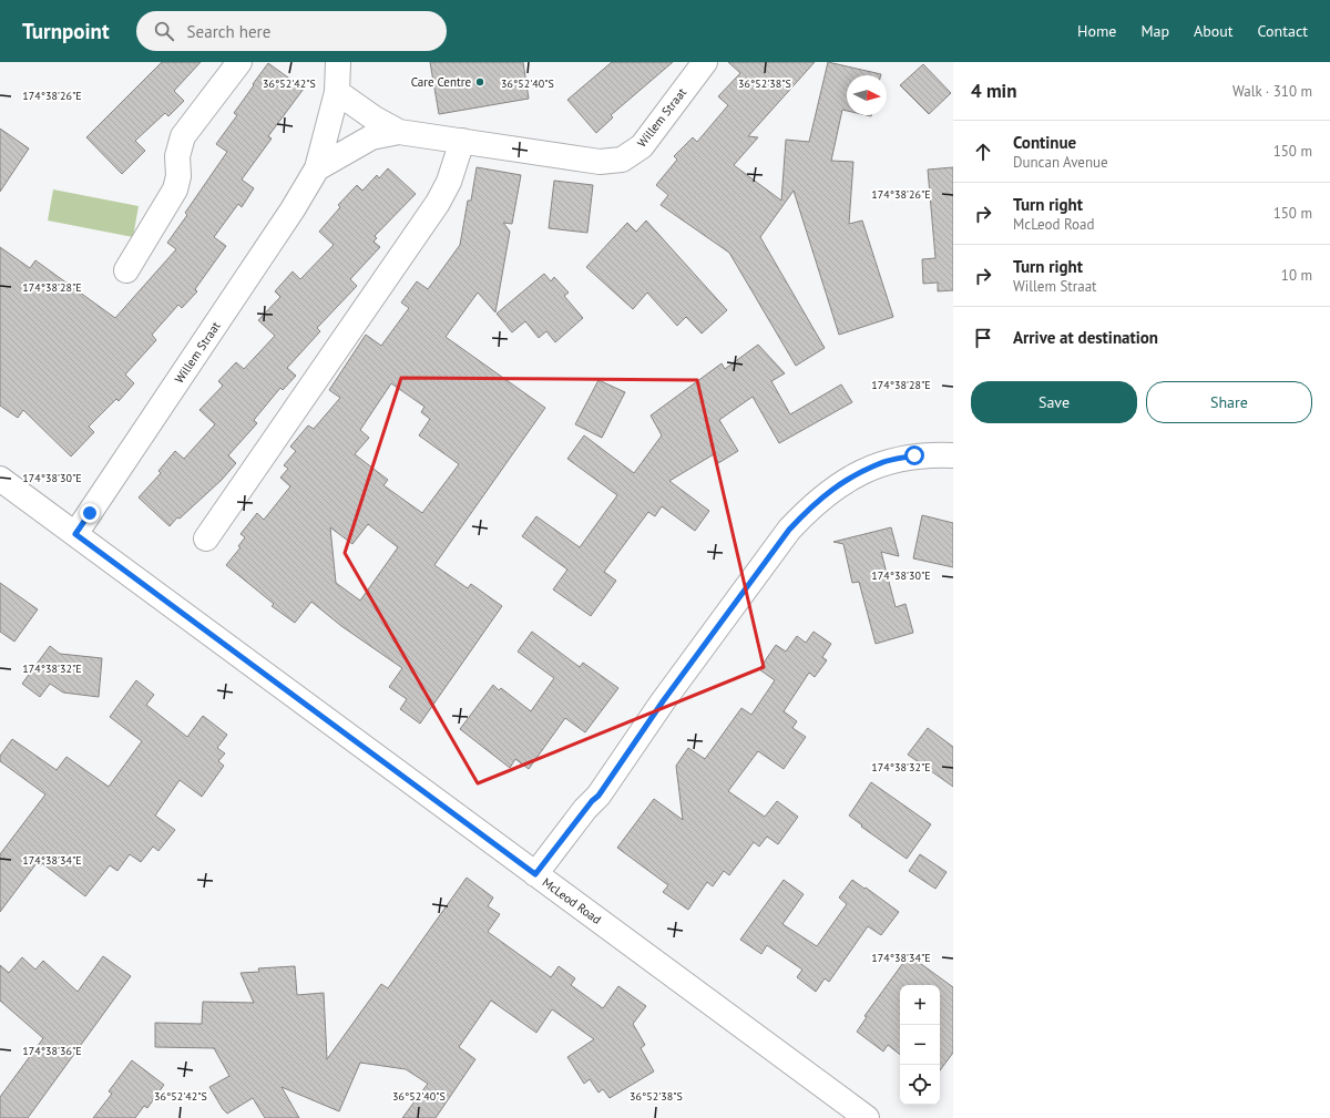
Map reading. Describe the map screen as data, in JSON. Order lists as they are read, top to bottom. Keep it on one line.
{"streets":{"street":["Willem Straat","McLeod Road"]},"crossings":[["Willem Straat","McLeod Road"]],"places":["Care Centre"],"north":"right","page":{"header":"Turnpoint","search":"Search here","nav":["Home","Map","About","Contact"],"heading":["4 min","Walk · 310 m"],"list":[["Continue","Duncan Avenue","150 m"],["Turn right","McLeod Road","150 m"],["Turn right","Willem Straat","10 m"],"Arrive at destination"],"buttons":["Save","Share"],"map_buttons":["+","−"]},"coordinates":["36°52'42\"S","36°52'40\"S","36°52'38\"S","174°38'26\"E","174°38'28\"E","174°38'30\"E","174°38'32\"E","174°38'34\"E","174°38'36\"E"]}
